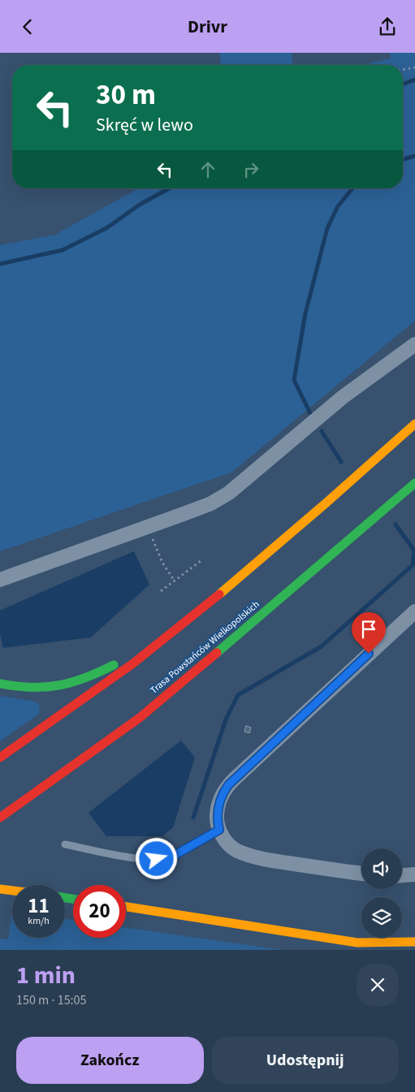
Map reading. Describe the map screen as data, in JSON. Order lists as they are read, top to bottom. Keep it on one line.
{"streets":{"main road":["Trasa Powstańców Wielkopolskich"]},"page":{"header":"Drivr","turn":["30 m","Skręć w lewo"],"speed":"11 km/h","limit":"20","heading":["1 min","150 m · 15:05"],"buttons":["Zakończ","Udostępnij"]}}
